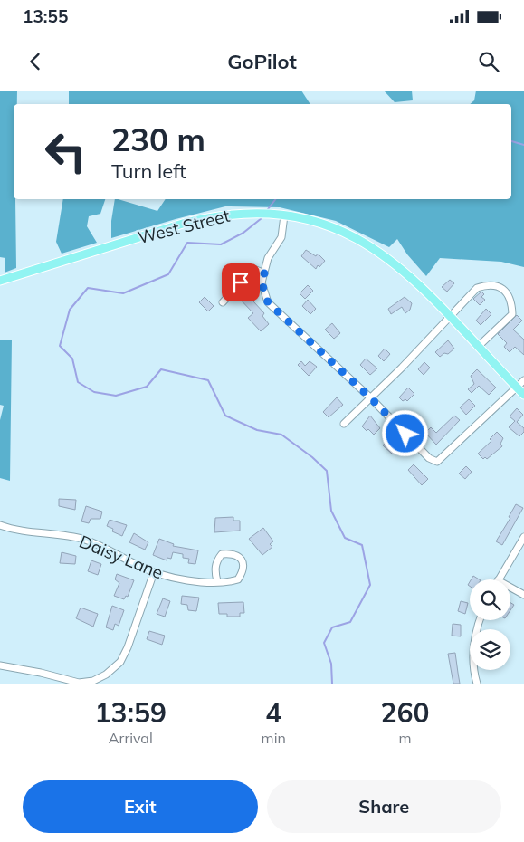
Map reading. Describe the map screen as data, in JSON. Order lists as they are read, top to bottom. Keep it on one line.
{"streets":{"main road":["West Street"],"street":["Daisy Lane"]},"page":{"status":"13:55","header":"GoPilot","turn":["230 m","Turn left"],"eta":["13:59","Arrival","4","min","260","m"],"buttons":["Exit","Share"]}}
